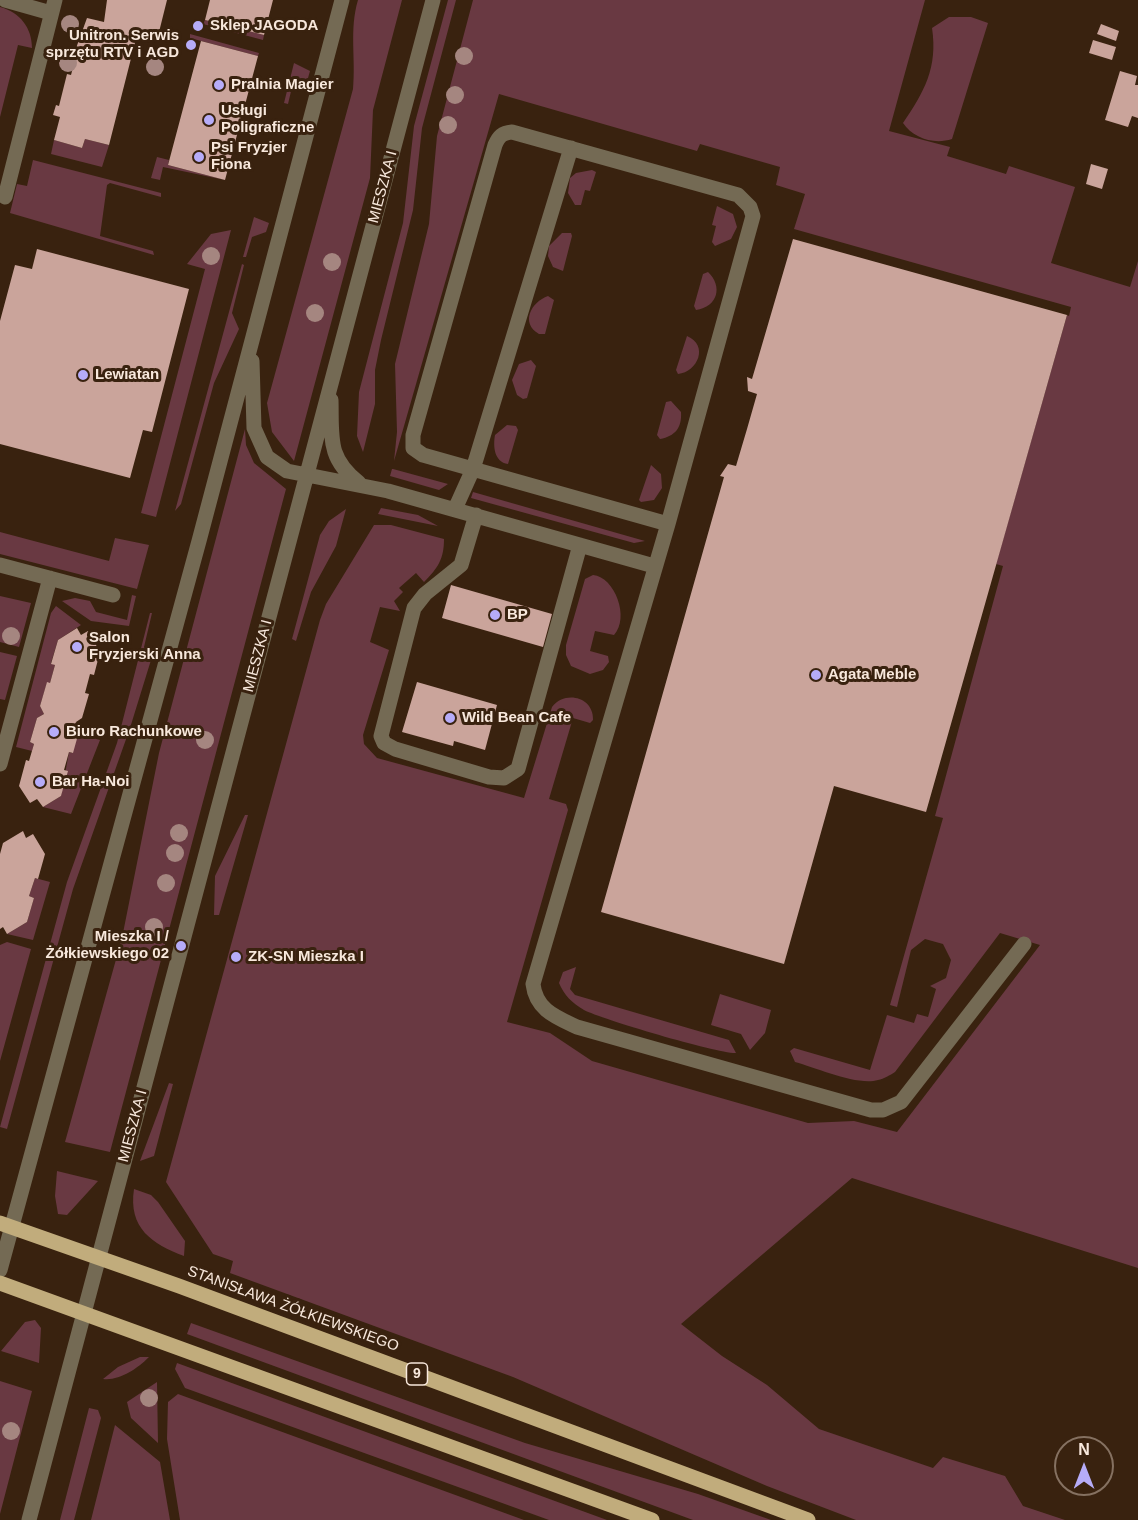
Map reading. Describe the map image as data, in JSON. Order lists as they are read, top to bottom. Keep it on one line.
{"streets":{"main road":["STANISŁAWA ŻÓŁKIEWSKIEGO","9"],"street":["MIESZKA I"]},"crossings":[["MIESZKA I","STANISŁAWA ŻÓŁKIEWSKIEGO"]],"places":["Sklep JAGODA","Unitron. Serwis sprzętu RTV i AGD","Pralnia Magier","Usługi Poligraficzne","Psi Fryzjer Fiona","Lewiatan","BP","Salon Fryzjerski Anna","Agata Meble","Wild Bean Cafe","Biuro Rachunkowe","Bar Ha-Noi","Mieszka I / Żółkiewskiego 02","ZK-SN Mieszka I"],"north":"top"}
